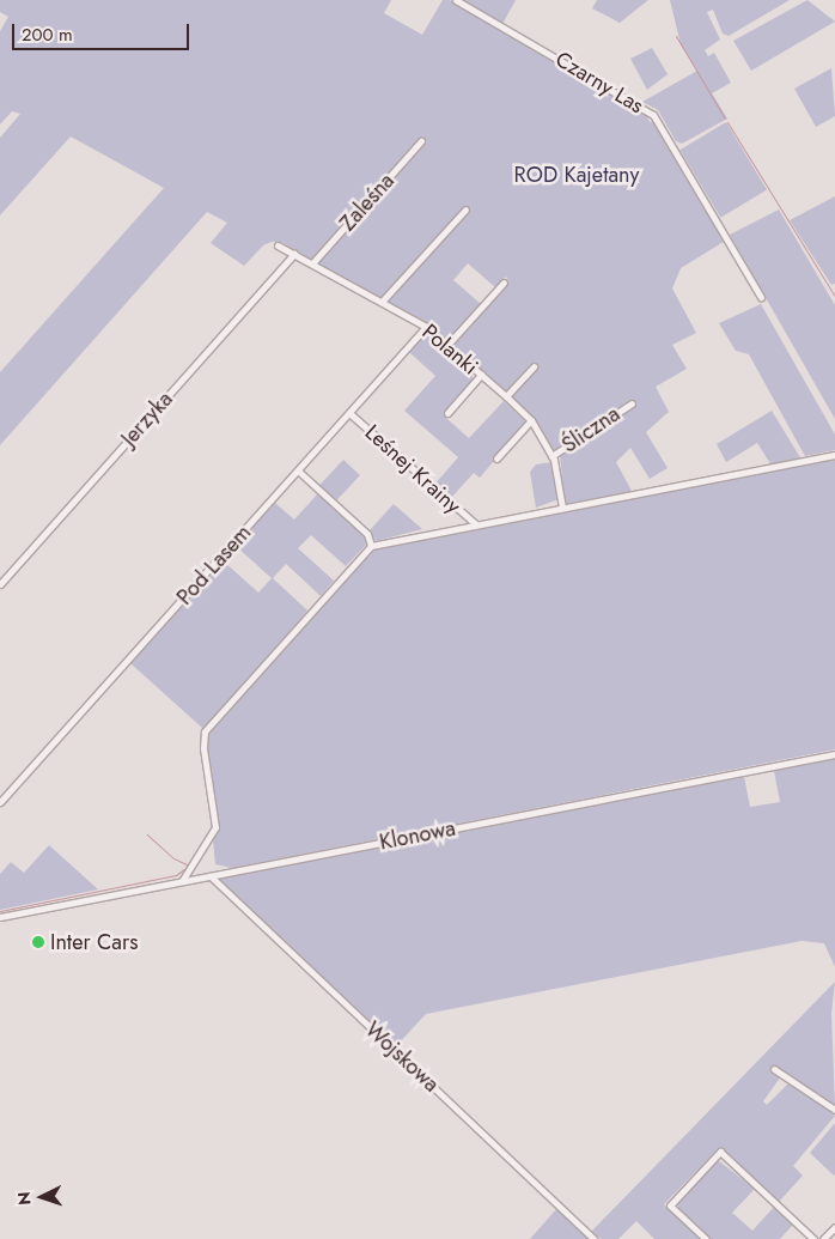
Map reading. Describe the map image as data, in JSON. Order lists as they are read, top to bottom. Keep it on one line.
{"streets":{"street":["Czarny Las","Zaleśna","Polanki","Jerzyka","Śliczna","Leśnej Krainy","Pod Lasem","Klonowa","Wojskowa"]},"crossings":[["Zaleśna","Polanki"],["Polanki","Jerzyka"],["Polanki","Śliczna"],["Polanki","Pod Lasem"],["Leśnej Krainy","Pod Lasem"],["Klonowa","Wojskowa"]],"parks":["ROD Kajetany"],"places":["Inter Cars"],"scale_bar":"200 m","north":"left"}
